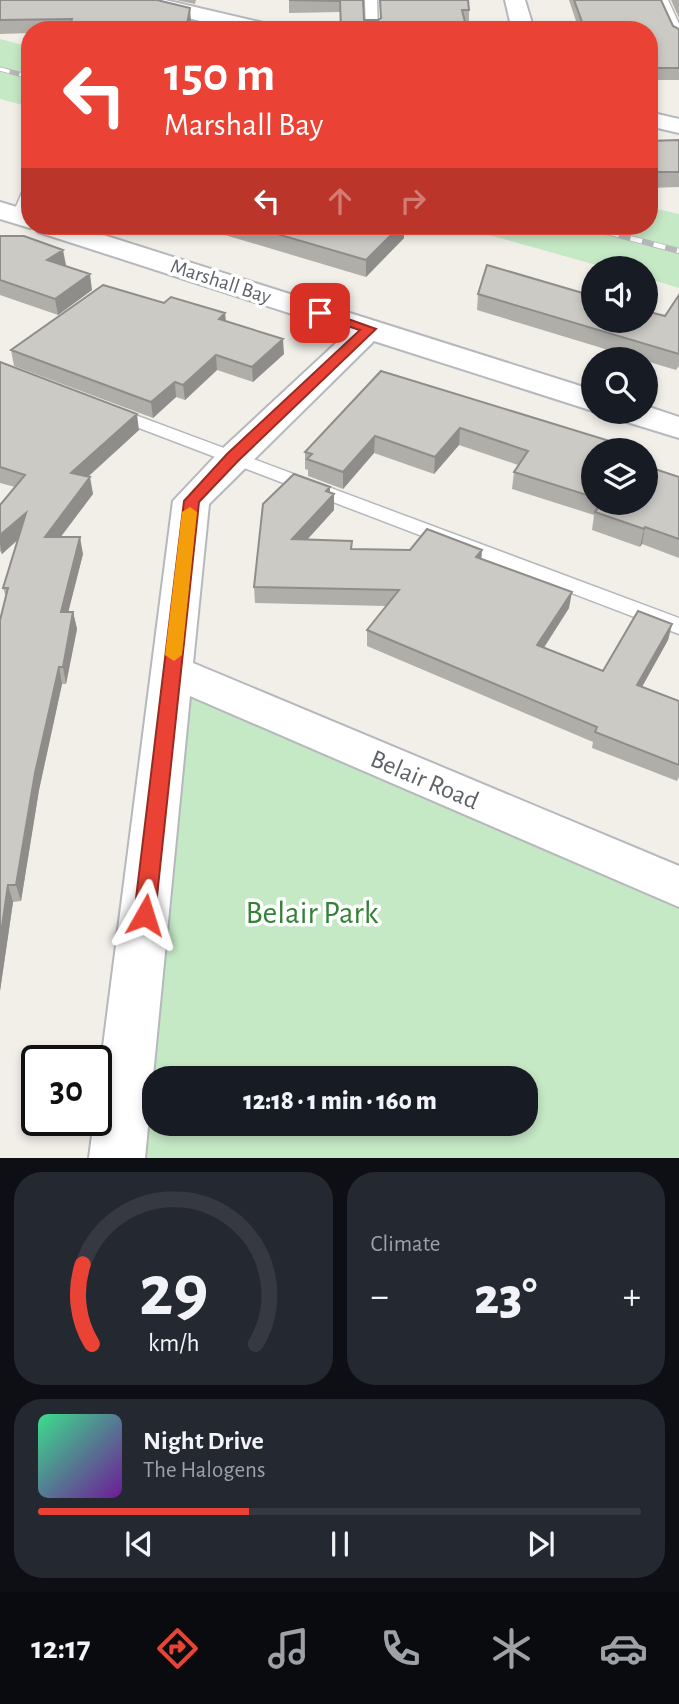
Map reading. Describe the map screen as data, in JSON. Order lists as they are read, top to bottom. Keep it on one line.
{"streets":{"street":["Marshall Bay","Belair Road"]},"parks":["Belair Park"],"page":{"turn":["150 m","Marshall Bay"],"limit":"30","trip":"12:18 · 1 min · 160 m","tile":"Climate","heat":["−","23°","+"],"song":["Night Drive","The Halogens"],"tabs":"12:17","gauge":["29","km/h"]}}
